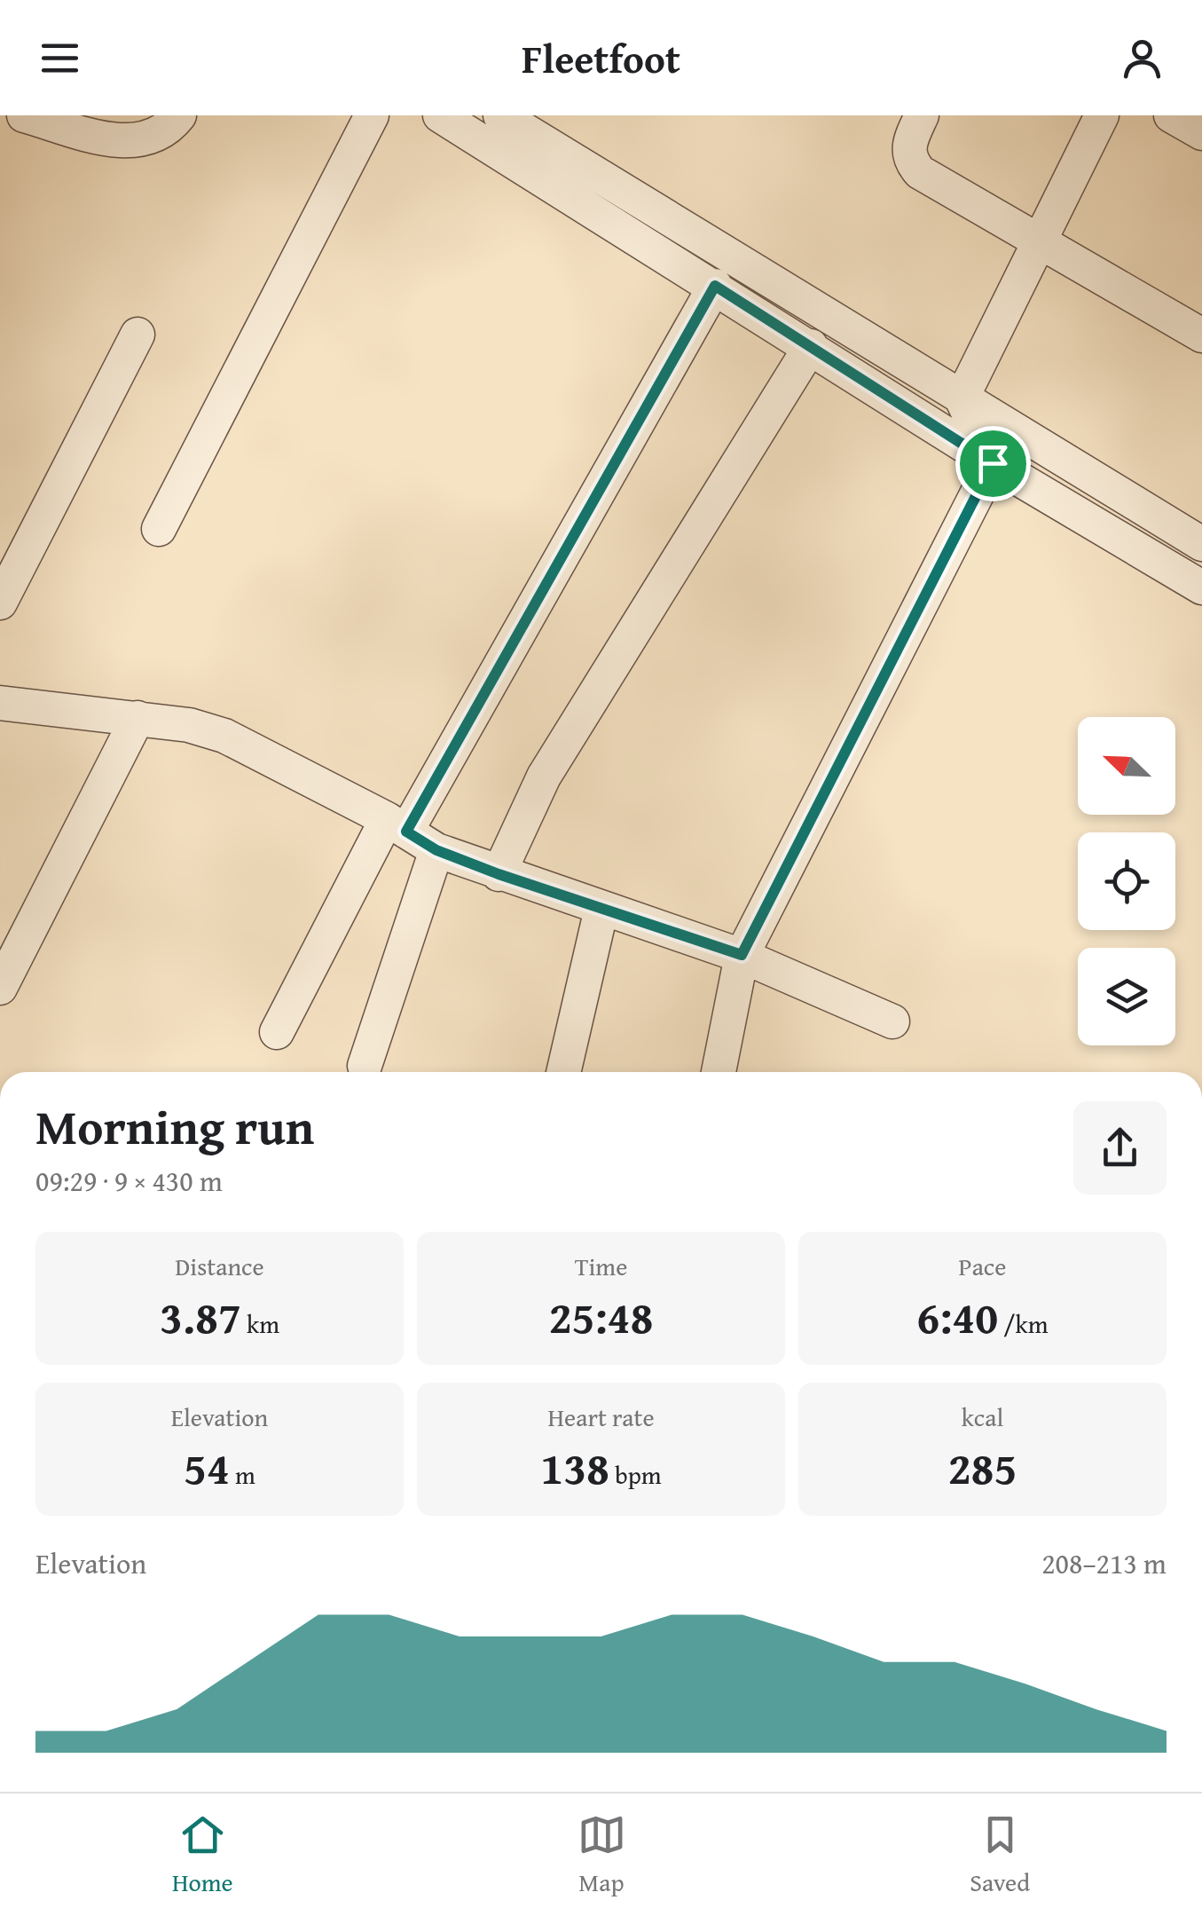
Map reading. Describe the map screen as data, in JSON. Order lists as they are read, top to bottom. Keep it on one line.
{"north":"top left","page":{"header":"Fleetfoot","heading":["Morning run","09:29 · 9 × 430 m"],"stats":[["Distance","3.87 km"],["Time","25:48"],["Pace","6:40 /km"],["Elevation","54 m"],["Heart rate","138 bpm"],["kcal","285"]],"chart":["Elevation","208–213 m"],"tabs":["Home","Map","Saved"]}}
